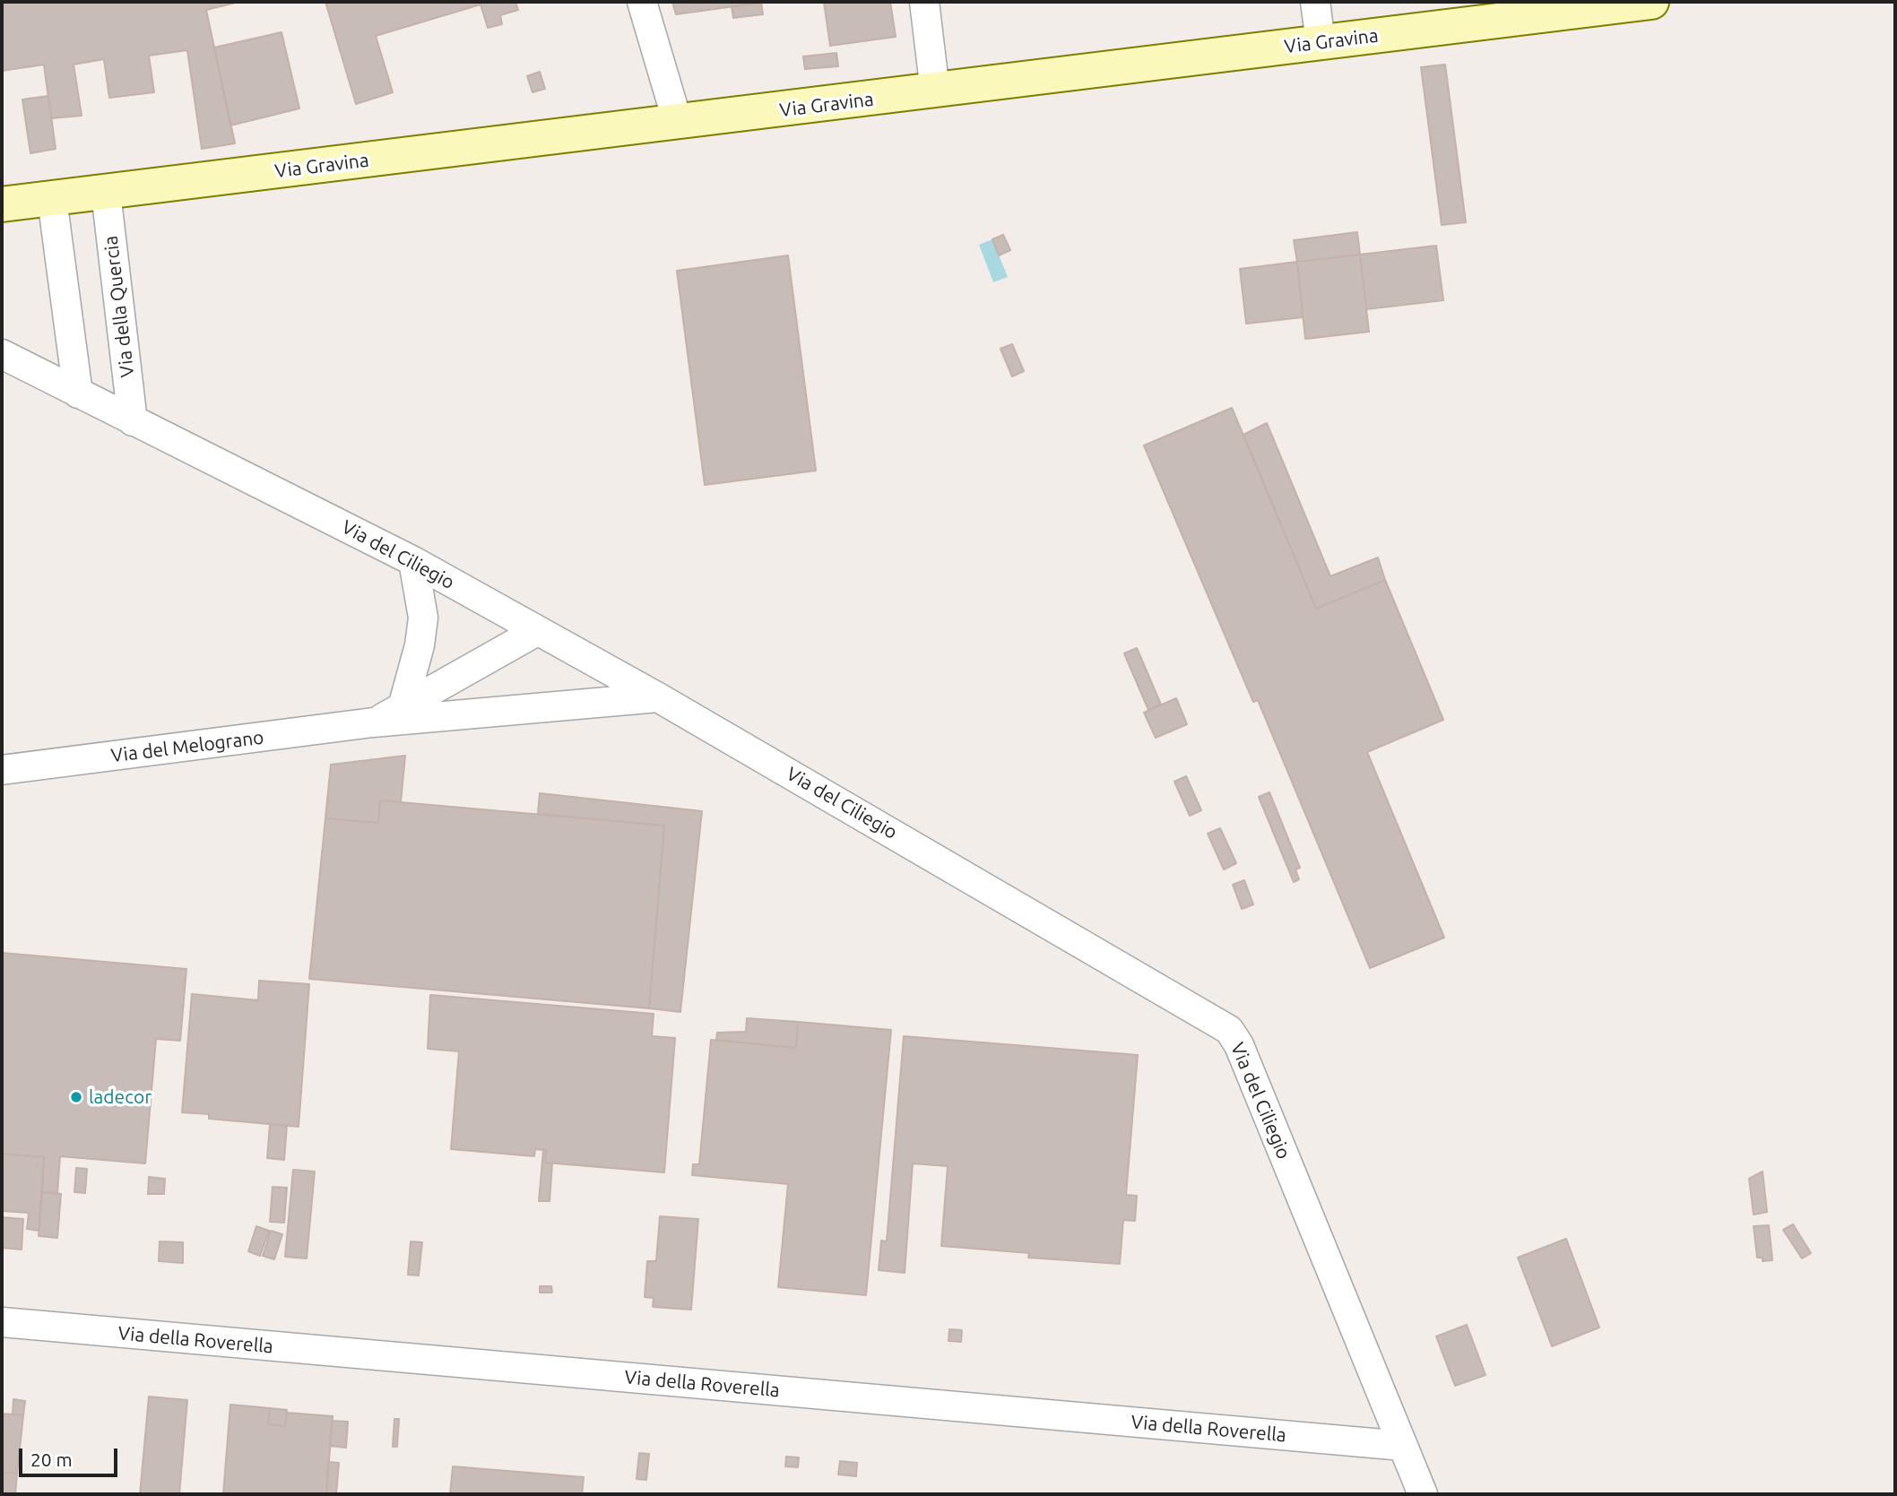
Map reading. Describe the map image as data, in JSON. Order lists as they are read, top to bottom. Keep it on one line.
{"streets":{"main road":["Via Gravina"],"street":["Via della Quercia","Via del Ciliegio","Via del Melograno","Via della Roverella"]},"crossings":[["Via Gravina","Via della Quercia"],["Via della Quercia","Via del Ciliegio"],["Via del Ciliegio","Via del Melograno"],["Via del Ciliegio","Via della Roverella"]],"places":["ladecor"],"scale_bar":"20 m"}
